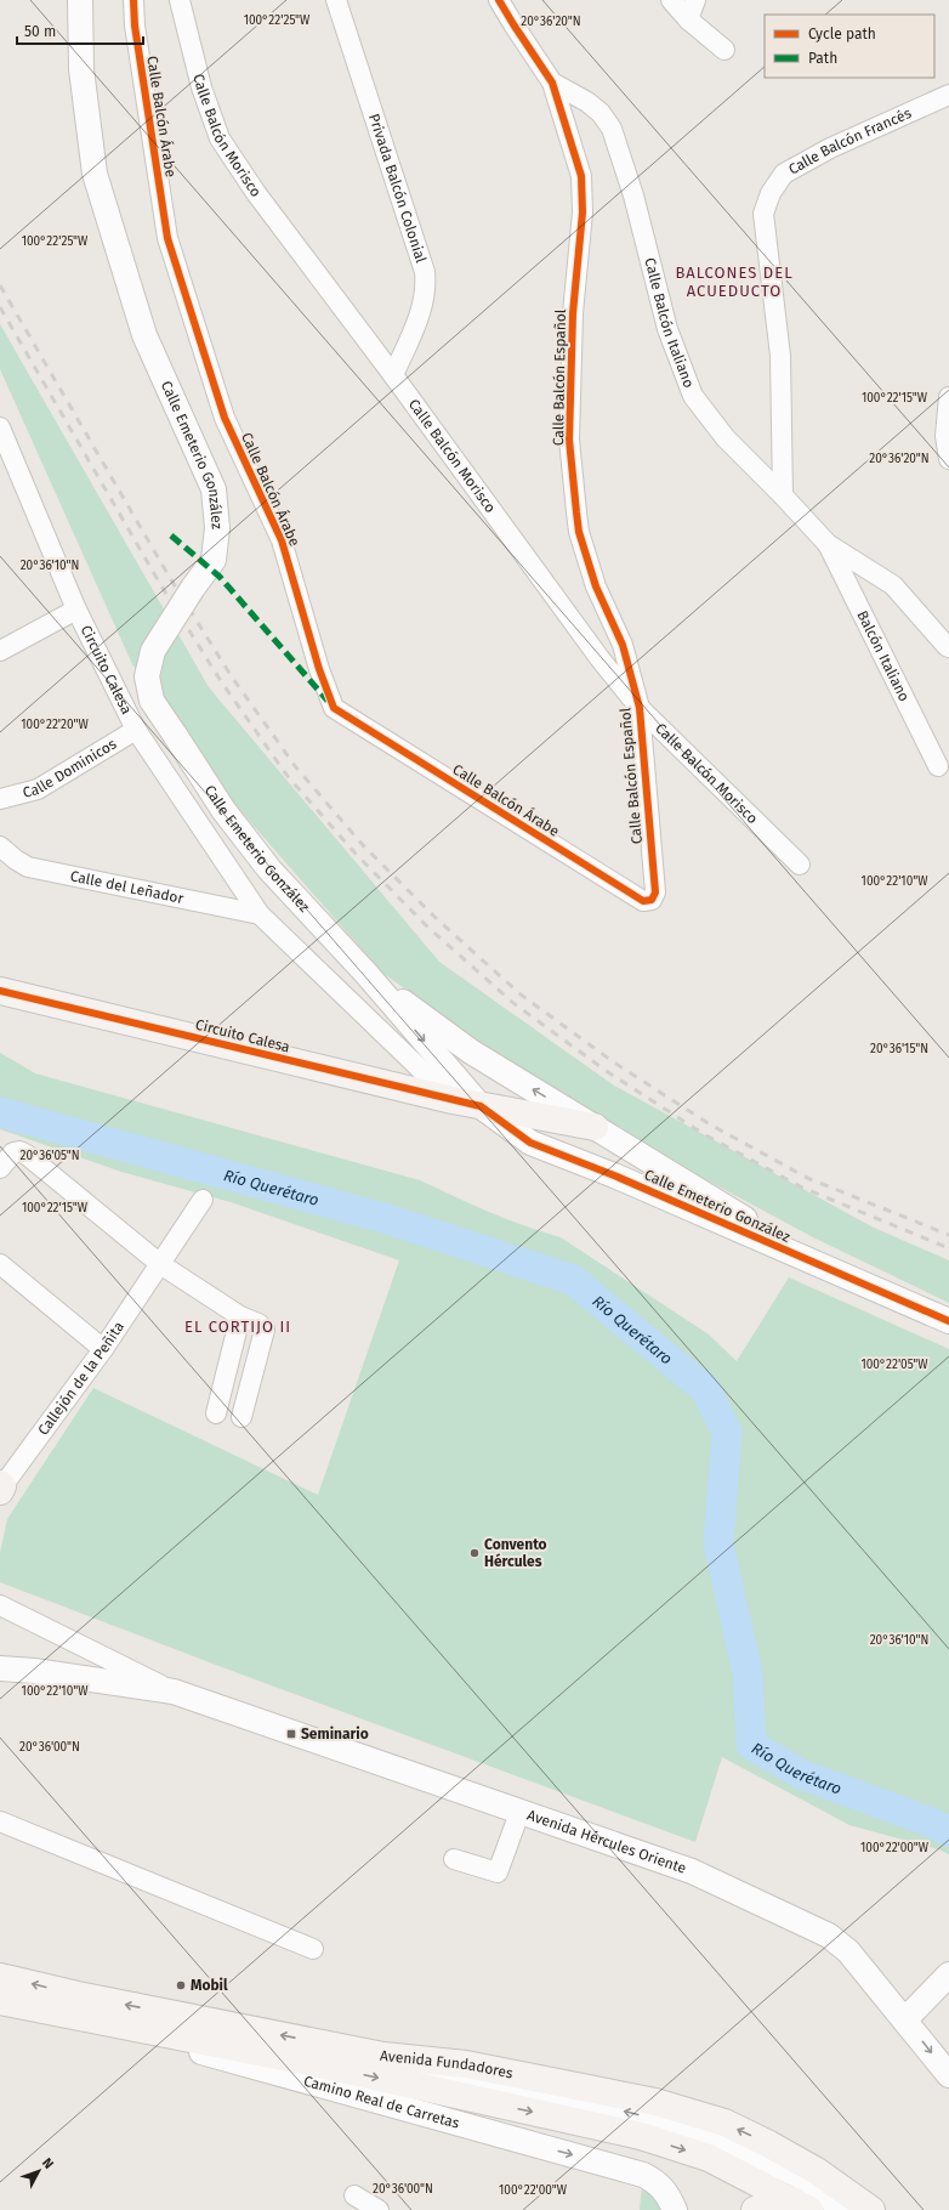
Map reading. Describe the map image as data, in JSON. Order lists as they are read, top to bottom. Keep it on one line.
{"streets":{"main road":["Circuito Calesa","Avenida Fundadores"],"street":["Calle Balcón Árabe","Calle Balcón Morisco","Calle Balcón Francés","Privada Balcón Colonial","Calle Balcón Italiano","Calle Balcón Español","Calle Emeterio González","Balcón Italiano","Calle Dominicos","Calle del Leñador","Callejón de la Peñita","Avenida Hércules Oriente","Camino Real de Carretas"]},"crossings":[["Calle Balcón Árabe","Calle Balcón Español"],["Calle Balcón Morisco","Privada Balcón Colonial"],["Calle Balcón Morisco","Calle Balcón Español"],["Calle Balcón Francés","Calle Balcón Italiano"],["Calle Balcón Italiano","Calle Balcón Español"],["Calle Balcón Italiano","Balcón Italiano"],["Calle Emeterio González","Circuito Calesa"],["Circuito Calesa","Calle Dominicos"],["Circuito Calesa","Calle del Leñador"],["Avenida Fundadores","Camino Real de Carretas"]],"districts":["BALCONES DEL ACUEDUCTO","EL CORTIJO II"],"water":["Río Querétaro"],"places":{"other":["Convento Hércules","Mobil"],"transit":["Seminario"]},"legend":["Cycle path","Path"],"scale_bar":"50 m","north":"top right","coordinates":["100°22'25\"W","20°36'20\"N","100°22'15\"W","20°36'10\"N","100°22'20\"W","100°22'10\"W","20°36'15\"N","20°36'05\"N","100°22'05\"W","20°36'00\"N","100°22'00\"W"]}
